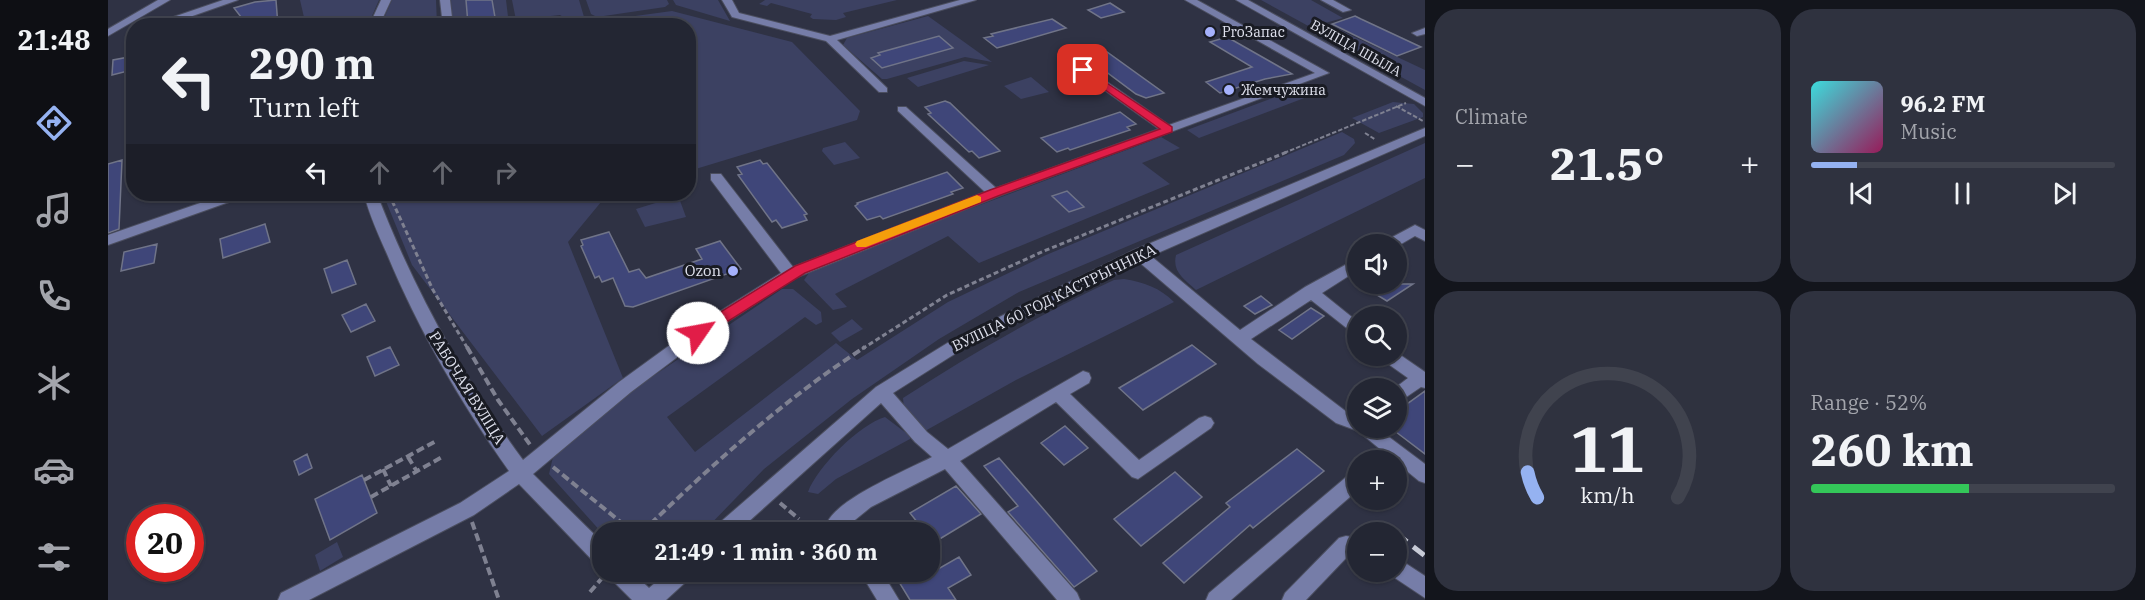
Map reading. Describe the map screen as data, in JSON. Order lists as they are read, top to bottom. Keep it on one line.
{"streets":{"street":["ВУЛІЦА ШЫЛА","ВУЛІЦА 60 ГОД КАСТРЫЧНІКА","РАБОЧАЯ ВУЛІЦА"]},"places":["ProЗапас","Жемчужина","Ozon"],"page":{"tabs":"21:48","tile":["Climate",["Range · 52%","260 km"]],"turn":["290 m","Turn left"],"song":["96.2 FM","Music"],"heat":["−","21.5°","+"],"map_buttons":["+","−"],"limit":"20","trip":"21:49 · 1 min · 360 m","gauge":["11","km/h"]}}
